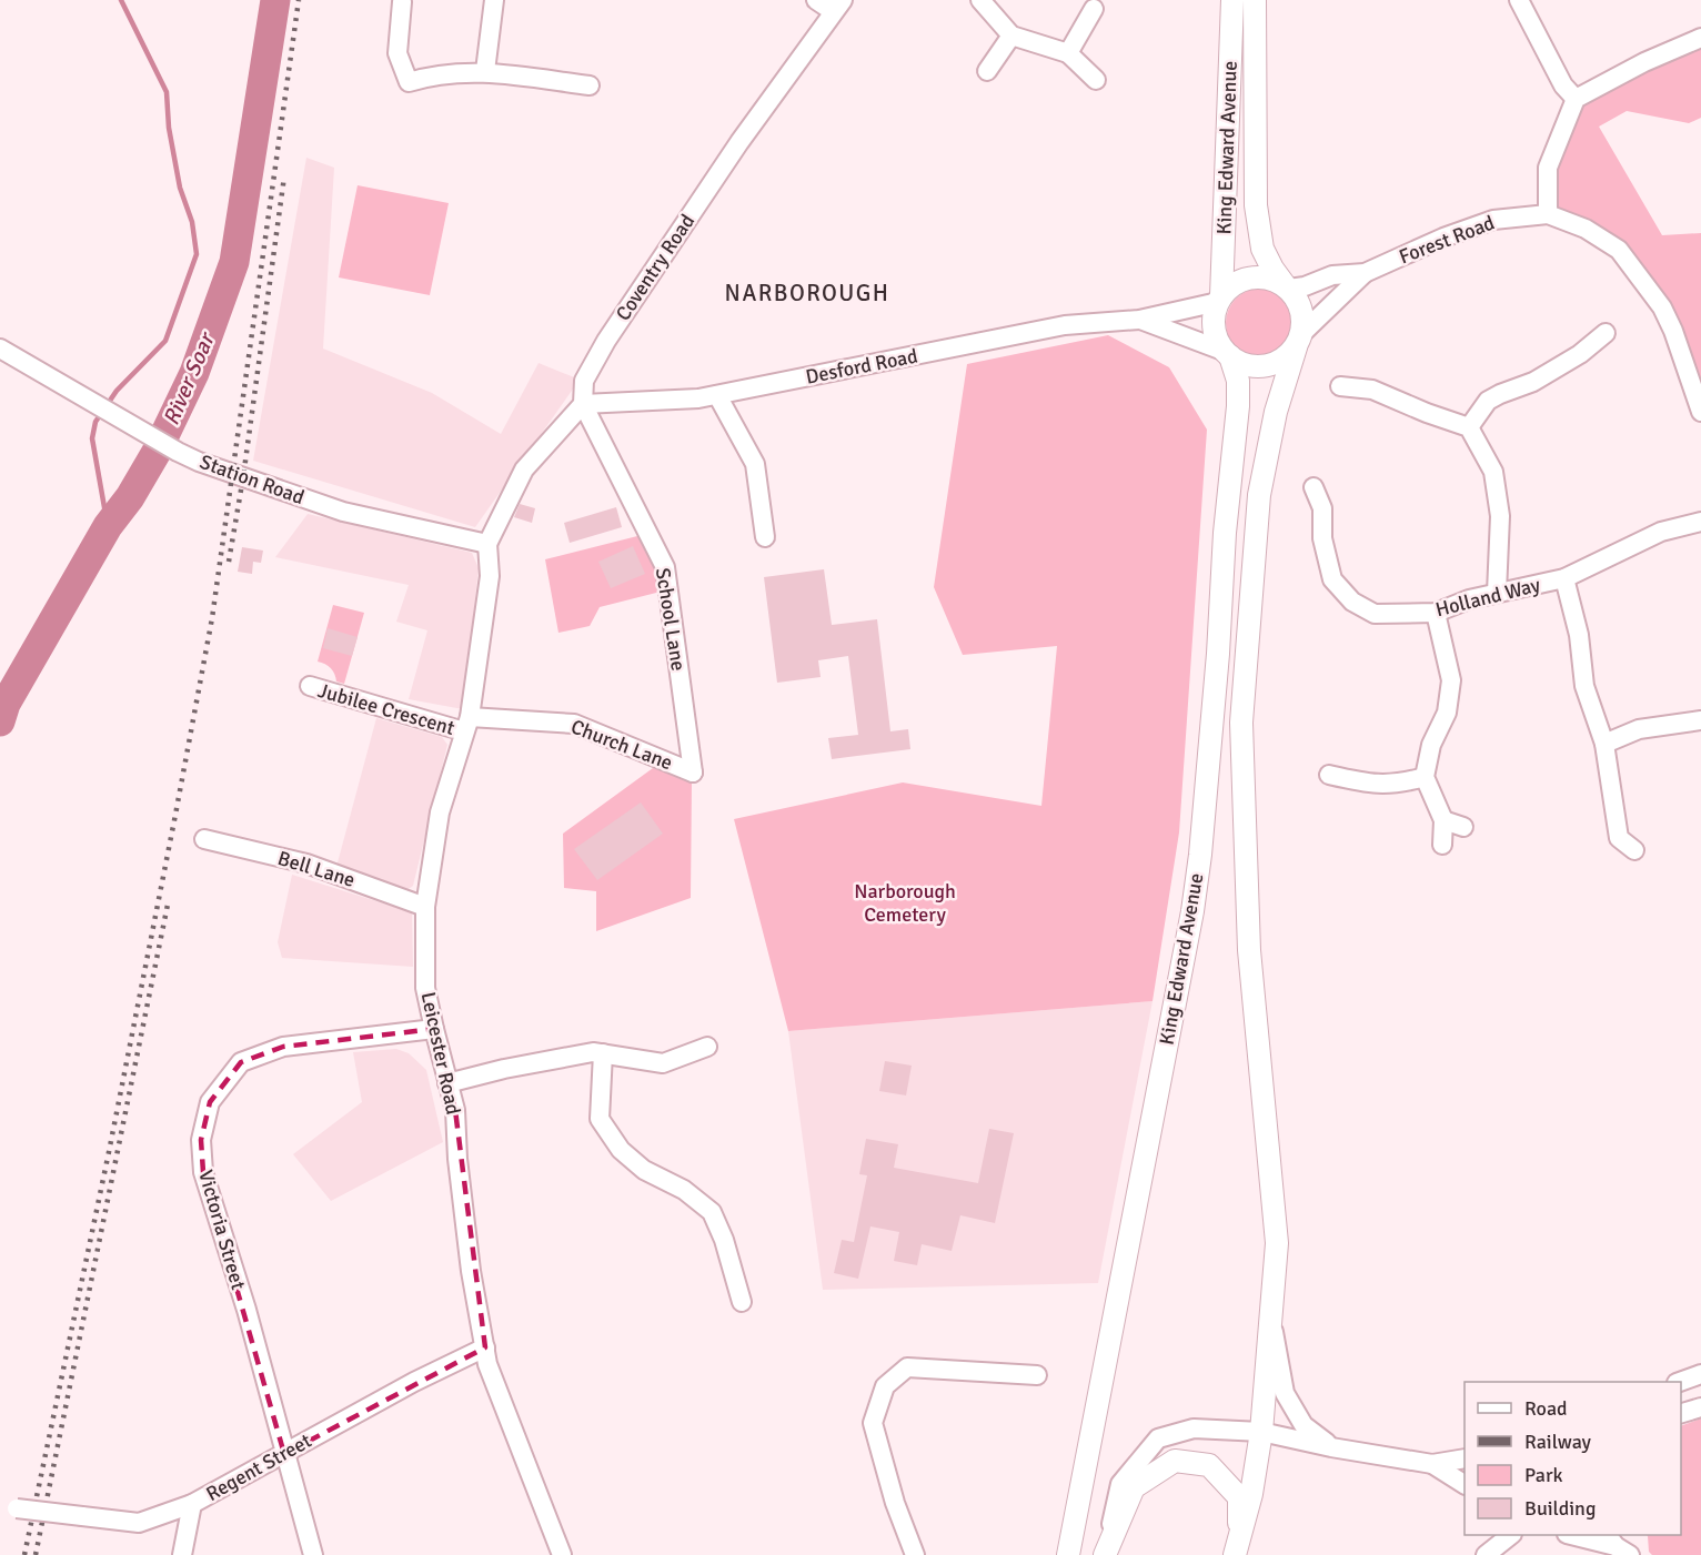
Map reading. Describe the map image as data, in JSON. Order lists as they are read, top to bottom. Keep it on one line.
{"streets":{"main road":["King Edward Avenue"],"street":["Forest Road","Coventry Road","Desford Road","Station Road","Holland Way","School Lane","Jubilee Crescent","Church Lane","Bell Lane","Leicester Road","Victoria Street","Regent Street"]},"crossings":[["King Edward Avenue","Forest Road"],["King Edward Avenue","Desford Road"],["Forest Road","Desford Road"],["Coventry Road","Desford Road"],["Coventry Road","School Lane"],["Desford Road","School Lane"],["Station Road","Leicester Road"],["School Lane","Church Lane"],["Jubilee Crescent","Church Lane"],["Jubilee Crescent","Leicester Road"],["Church Lane","Leicester Road"],["Bell Lane","Leicester Road"],["Leicester Road","Victoria Street"],["Leicester Road","Regent Street"],["Victoria Street","Regent Street"]],"districts":["NARBOROUGH"],"water":["River Soar"],"parks":["Narborough Cemetery"],"legend":["Road","Railway","Park","Building"]}
